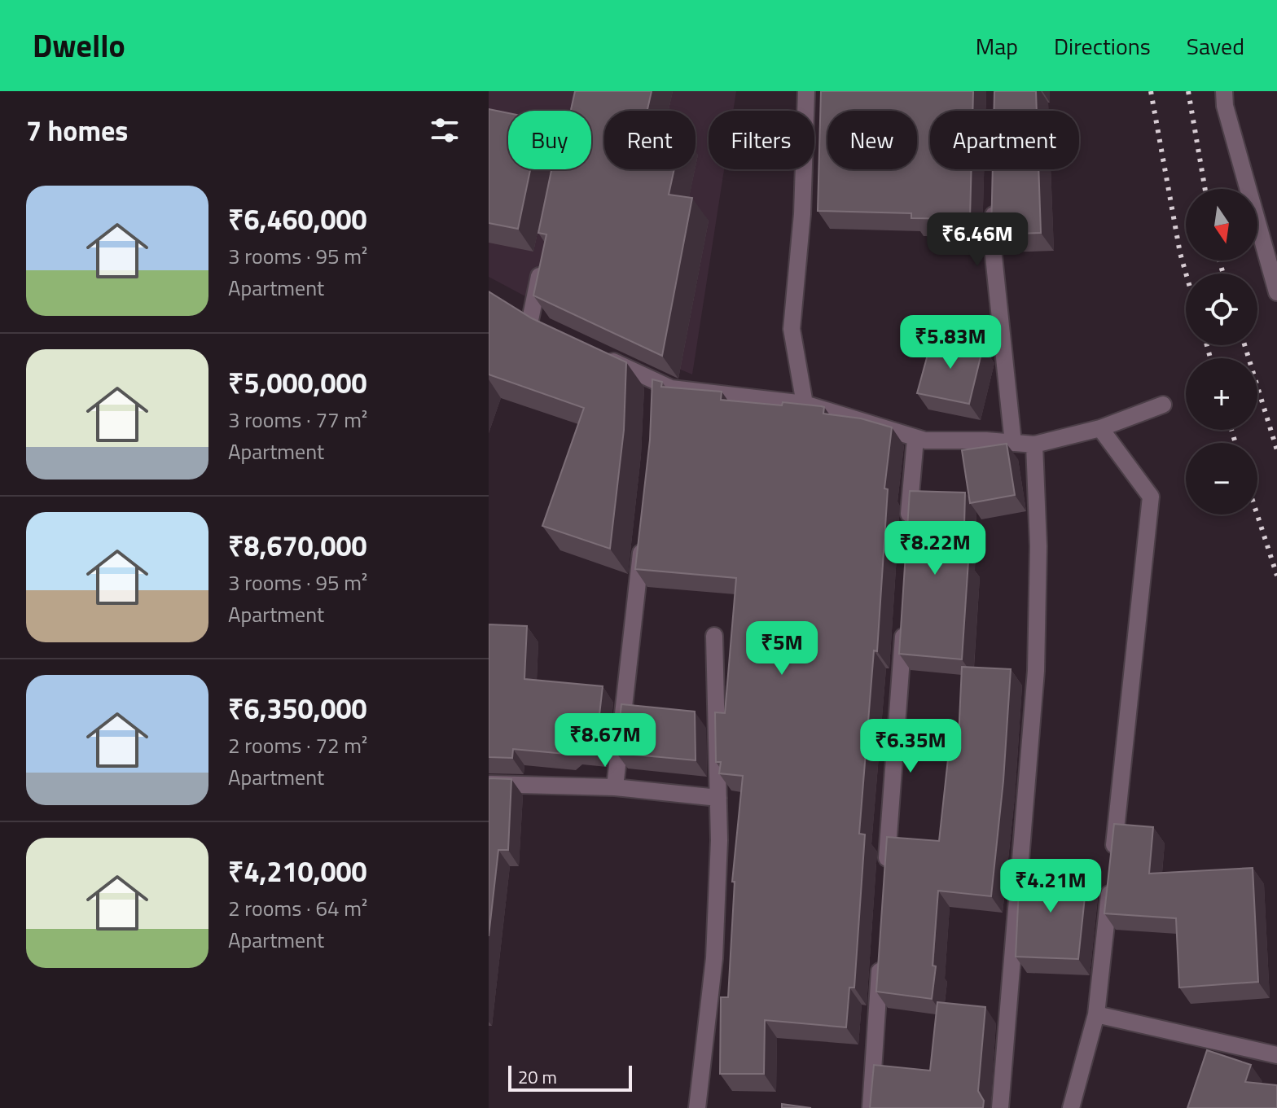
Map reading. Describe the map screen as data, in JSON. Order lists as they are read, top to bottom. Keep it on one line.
{"scale_bar":"20 m","north":"bottom","page":{"header":"Dwello","nav":["Map","Directions","Saved"],"heading":"7 homes","chip":["Buy","Rent","Filters","New","Apartment"],"list":[{"name":"₹6,460,000","note":"3 rooms · 95 m² · Apartment"},{"name":"₹5,000,000","note":"3 rooms · 77 m² · Apartment"},{"name":"₹8,670,000","note":"3 rooms · 95 m² · Apartment"},{"name":"₹6,350,000","note":"2 rooms · 72 m² · Apartment"},{"name":"₹4,210,000","note":"2 rooms · 64 m² · Apartment"}],"map_buttons":["+","−"],"price":["₹6.46M","₹5.83M","₹8.22M","₹5M","₹8.67M","₹6.35M","₹4.21M"],"scale":"20 m"}}
